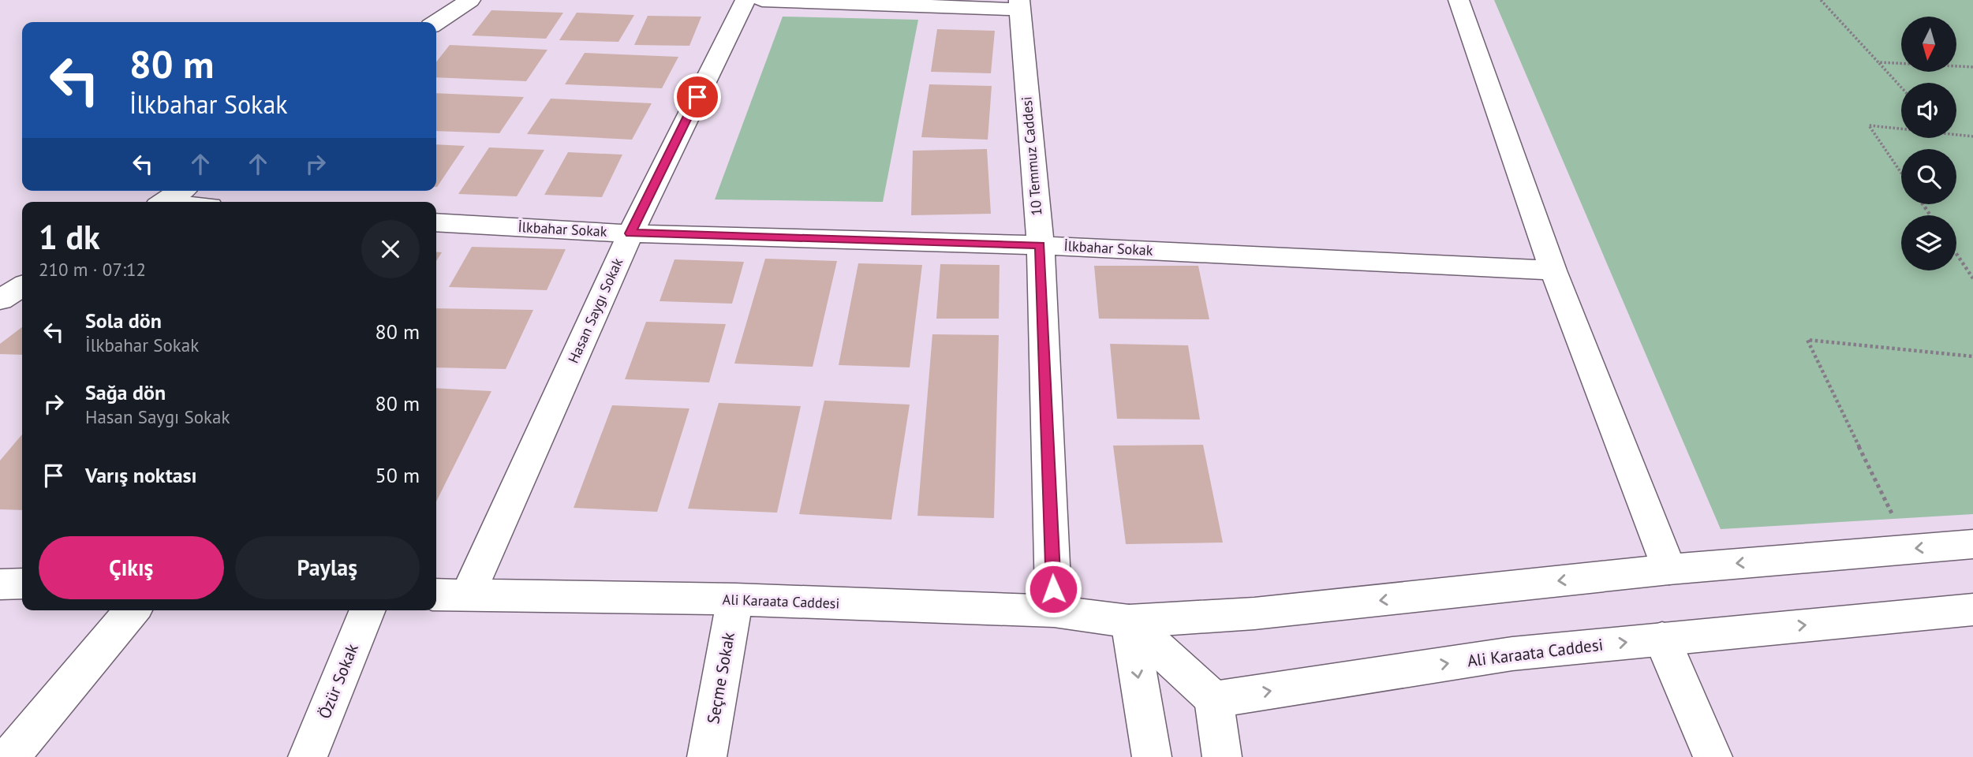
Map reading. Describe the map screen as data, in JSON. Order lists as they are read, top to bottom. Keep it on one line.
{"streets":{"street":["10 Temmuz Caddesi","İlkbahar Sokak","Hasan Saygı Sokak","Ali Karaata Caddesi","Seçme Sokak","Özür Sokak"]},"crossings":[["10 Temmuz Caddesi","İlkbahar Sokak"],["10 Temmuz Caddesi","Ali Karaata Caddesi"],["İlkbahar Sokak","Hasan Saygı Sokak"],["Hasan Saygı Sokak","Ali Karaata Caddesi"],["Ali Karaata Caddesi","Seçme Sokak"]],"north":"bottom","page":{"turn":["80 m","İlkbahar Sokak"],"heading":["1 dk","210 m · 07:12"],"list":[{"name":"Sola dön","note":"İlkbahar Sokak","value":"80 m"},{"name":"Sağa dön","note":"Hasan Saygı Sokak","value":"80 m"},{"name":"Varış noktası","value":"50 m"}],"buttons":["Çıkış","Paylaş"]}}
